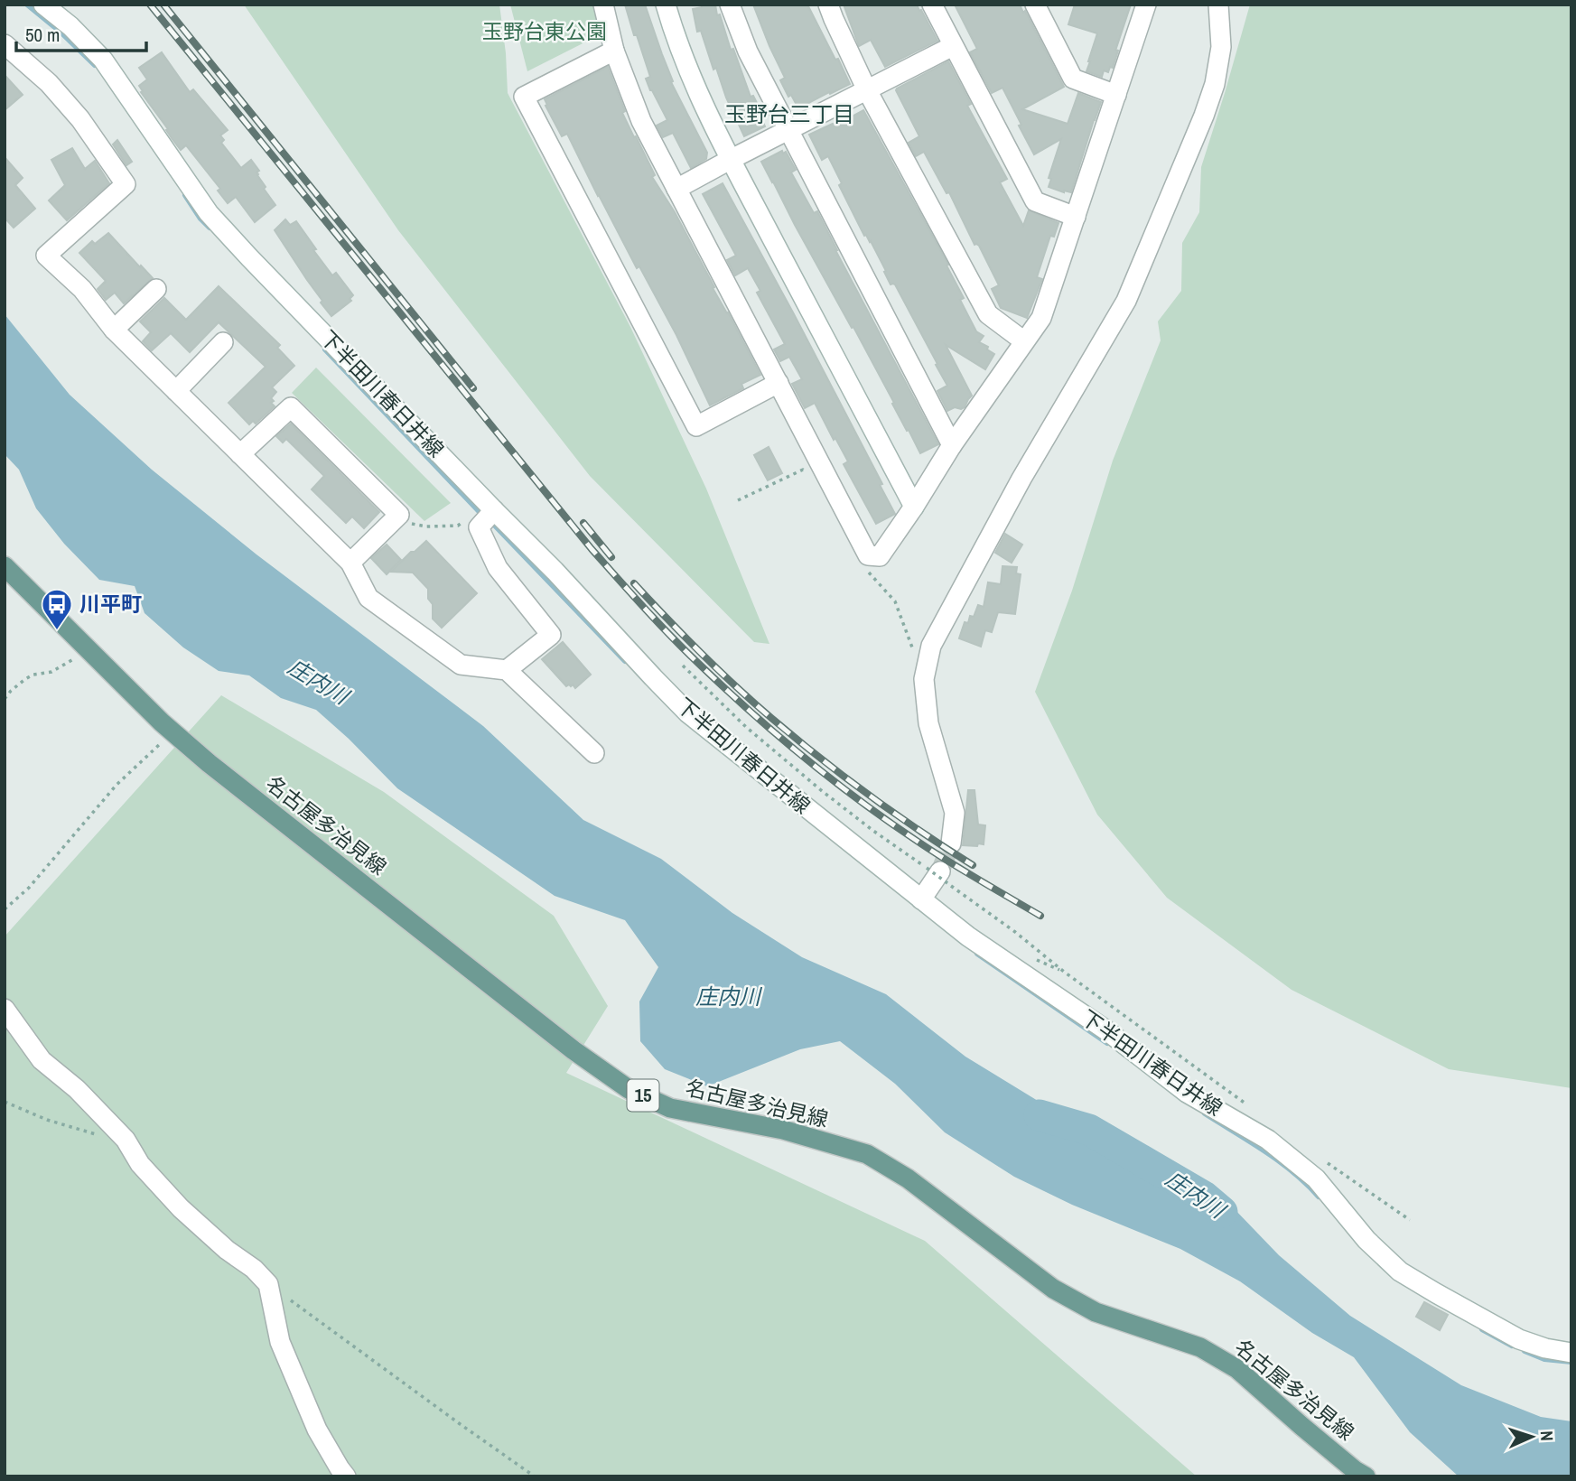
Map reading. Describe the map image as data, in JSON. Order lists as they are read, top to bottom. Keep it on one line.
{"streets":{"main road":["名古屋多治見線","15"],"street":["下半田川春日井線"]},"districts":["玉野台三丁目"],"water":["庄内川"],"parks":["玉野台東公園"],"places":{"bus stop":["川平町"]},"scale_bar":"50 m","north":"right"}
